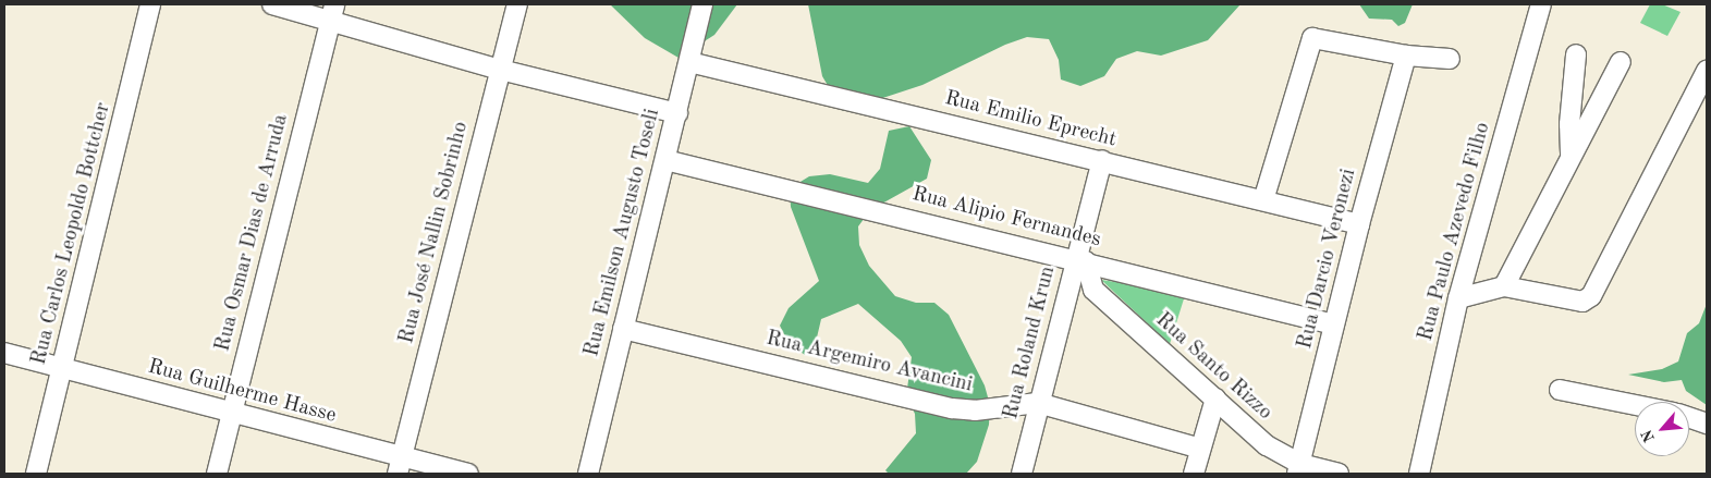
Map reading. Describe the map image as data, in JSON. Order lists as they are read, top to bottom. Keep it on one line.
{"streets":{"street":["Rua Emilio Eprecht","Rua Alipio Fernandes","Rua Paulo Azevedo Filho","Rua Osmar Dias de Arruda","Rua José Nallin Sobrinho","Rua Emilson Augusto Toseli","Rua Carlos Leopoldo Bottcher","Rua Darcio Veronezi","Rua Roland Krun","Rua Argemiro Avancini","Rua Santo Rizzo","Rua Guilherme Hasse"]},"crossings":[["Rua Emilio Eprecht","Rua Emilson Augusto Toseli"],["Rua Emilio Eprecht","Rua Darcio Veronezi"],["Rua Emilio Eprecht","Rua Roland Krun"],["Rua Alipio Fernandes","Rua Emilson Augusto Toseli"],["Rua Alipio Fernandes","Rua Darcio Veronezi"],["Rua Alipio Fernandes","Rua Roland Krun"],["Rua Alipio Fernandes","Rua Santo Rizzo"],["Rua Osmar Dias de Arruda","Rua Guilherme Hasse"],["Rua José Nallin Sobrinho","Rua Guilherme Hasse"],["Rua Emilson Augusto Toseli","Rua Argemiro Avancini"],["Rua Carlos Leopoldo Bottcher","Rua Guilherme Hasse"],["Rua Darcio Veronezi","Rua Santo Rizzo"],["Rua Roland Krun","Rua Argemiro Avancini"],["Rua Roland Krun","Rua Santo Rizzo"]],"north":"bottom left"}
